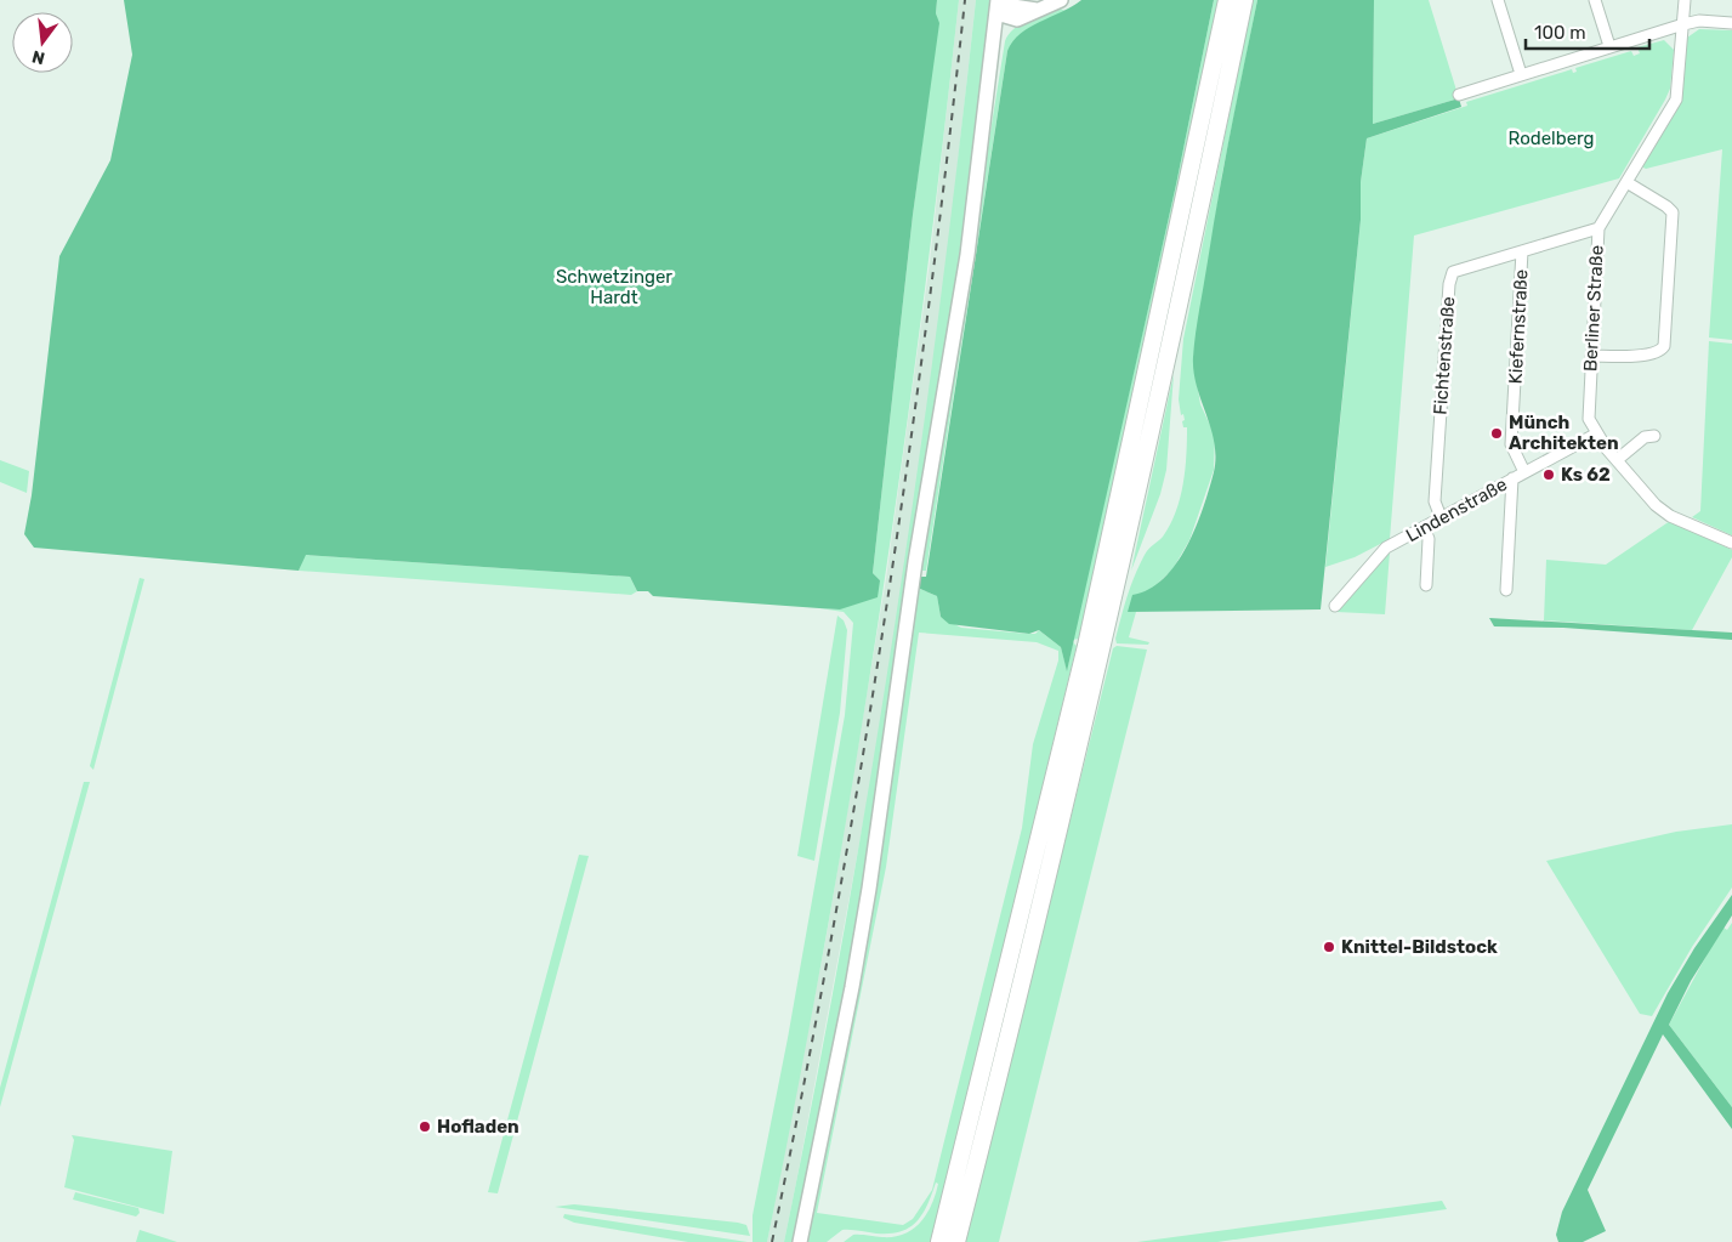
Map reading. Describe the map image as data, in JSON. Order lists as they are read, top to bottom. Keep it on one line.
{"streets":{"street":["Berliner Straße","Kiefernstraße","Fichtenstraße","Lindenstraße"]},"crossings":[["Berliner Straße","Fichtenstraße"],["Berliner Straße","Lindenstraße"],["Kiefernstraße","Fichtenstraße"],["Kiefernstraße","Lindenstraße"],["Fichtenstraße","Lindenstraße"]],"parks":["Rodelberg","Schwetzinger Hardt"],"places":["Münch Architekten","Ks 62","Knittel-Bildstock","Hofladen"],"scale_bar":"100 m","north":"bottom"}
